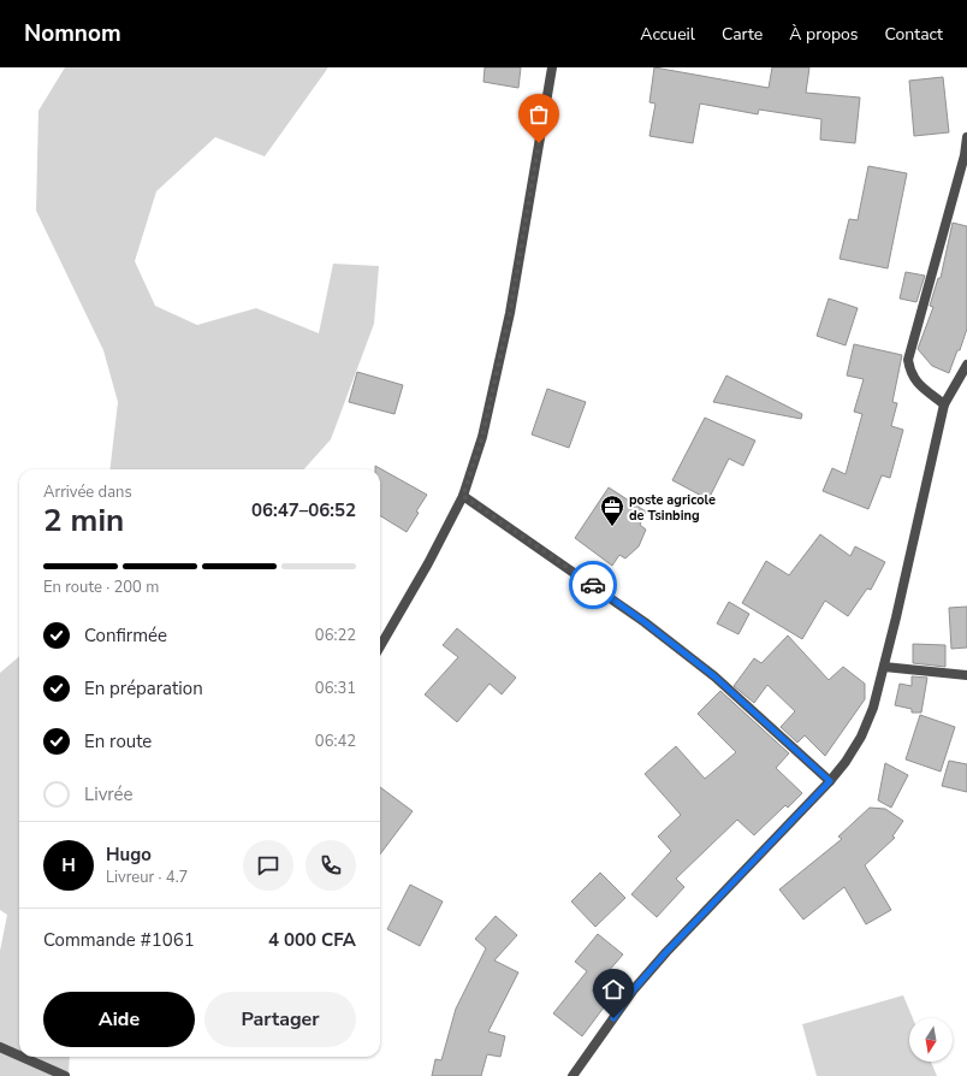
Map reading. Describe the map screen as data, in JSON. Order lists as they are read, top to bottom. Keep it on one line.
{"places":{"office":["poste agricole de Tsinbing"]},"north":"bottom","page":{"header":"Nomnom","nav":["Accueil","Carte","À propos","Contact"],"heading":["2 min","Arrivée dans","06:47–06:52"],"panel":["Hugo","Livreur · 4.7","Commande #1061","4 000 CFA"],"bar":"En route · 200 m","list":[["Confirmée","06:22"],["En préparation","06:31"],["En route","06:42"],"Livrée"],"round":"H","buttons":["Aide","Partager"]}}
